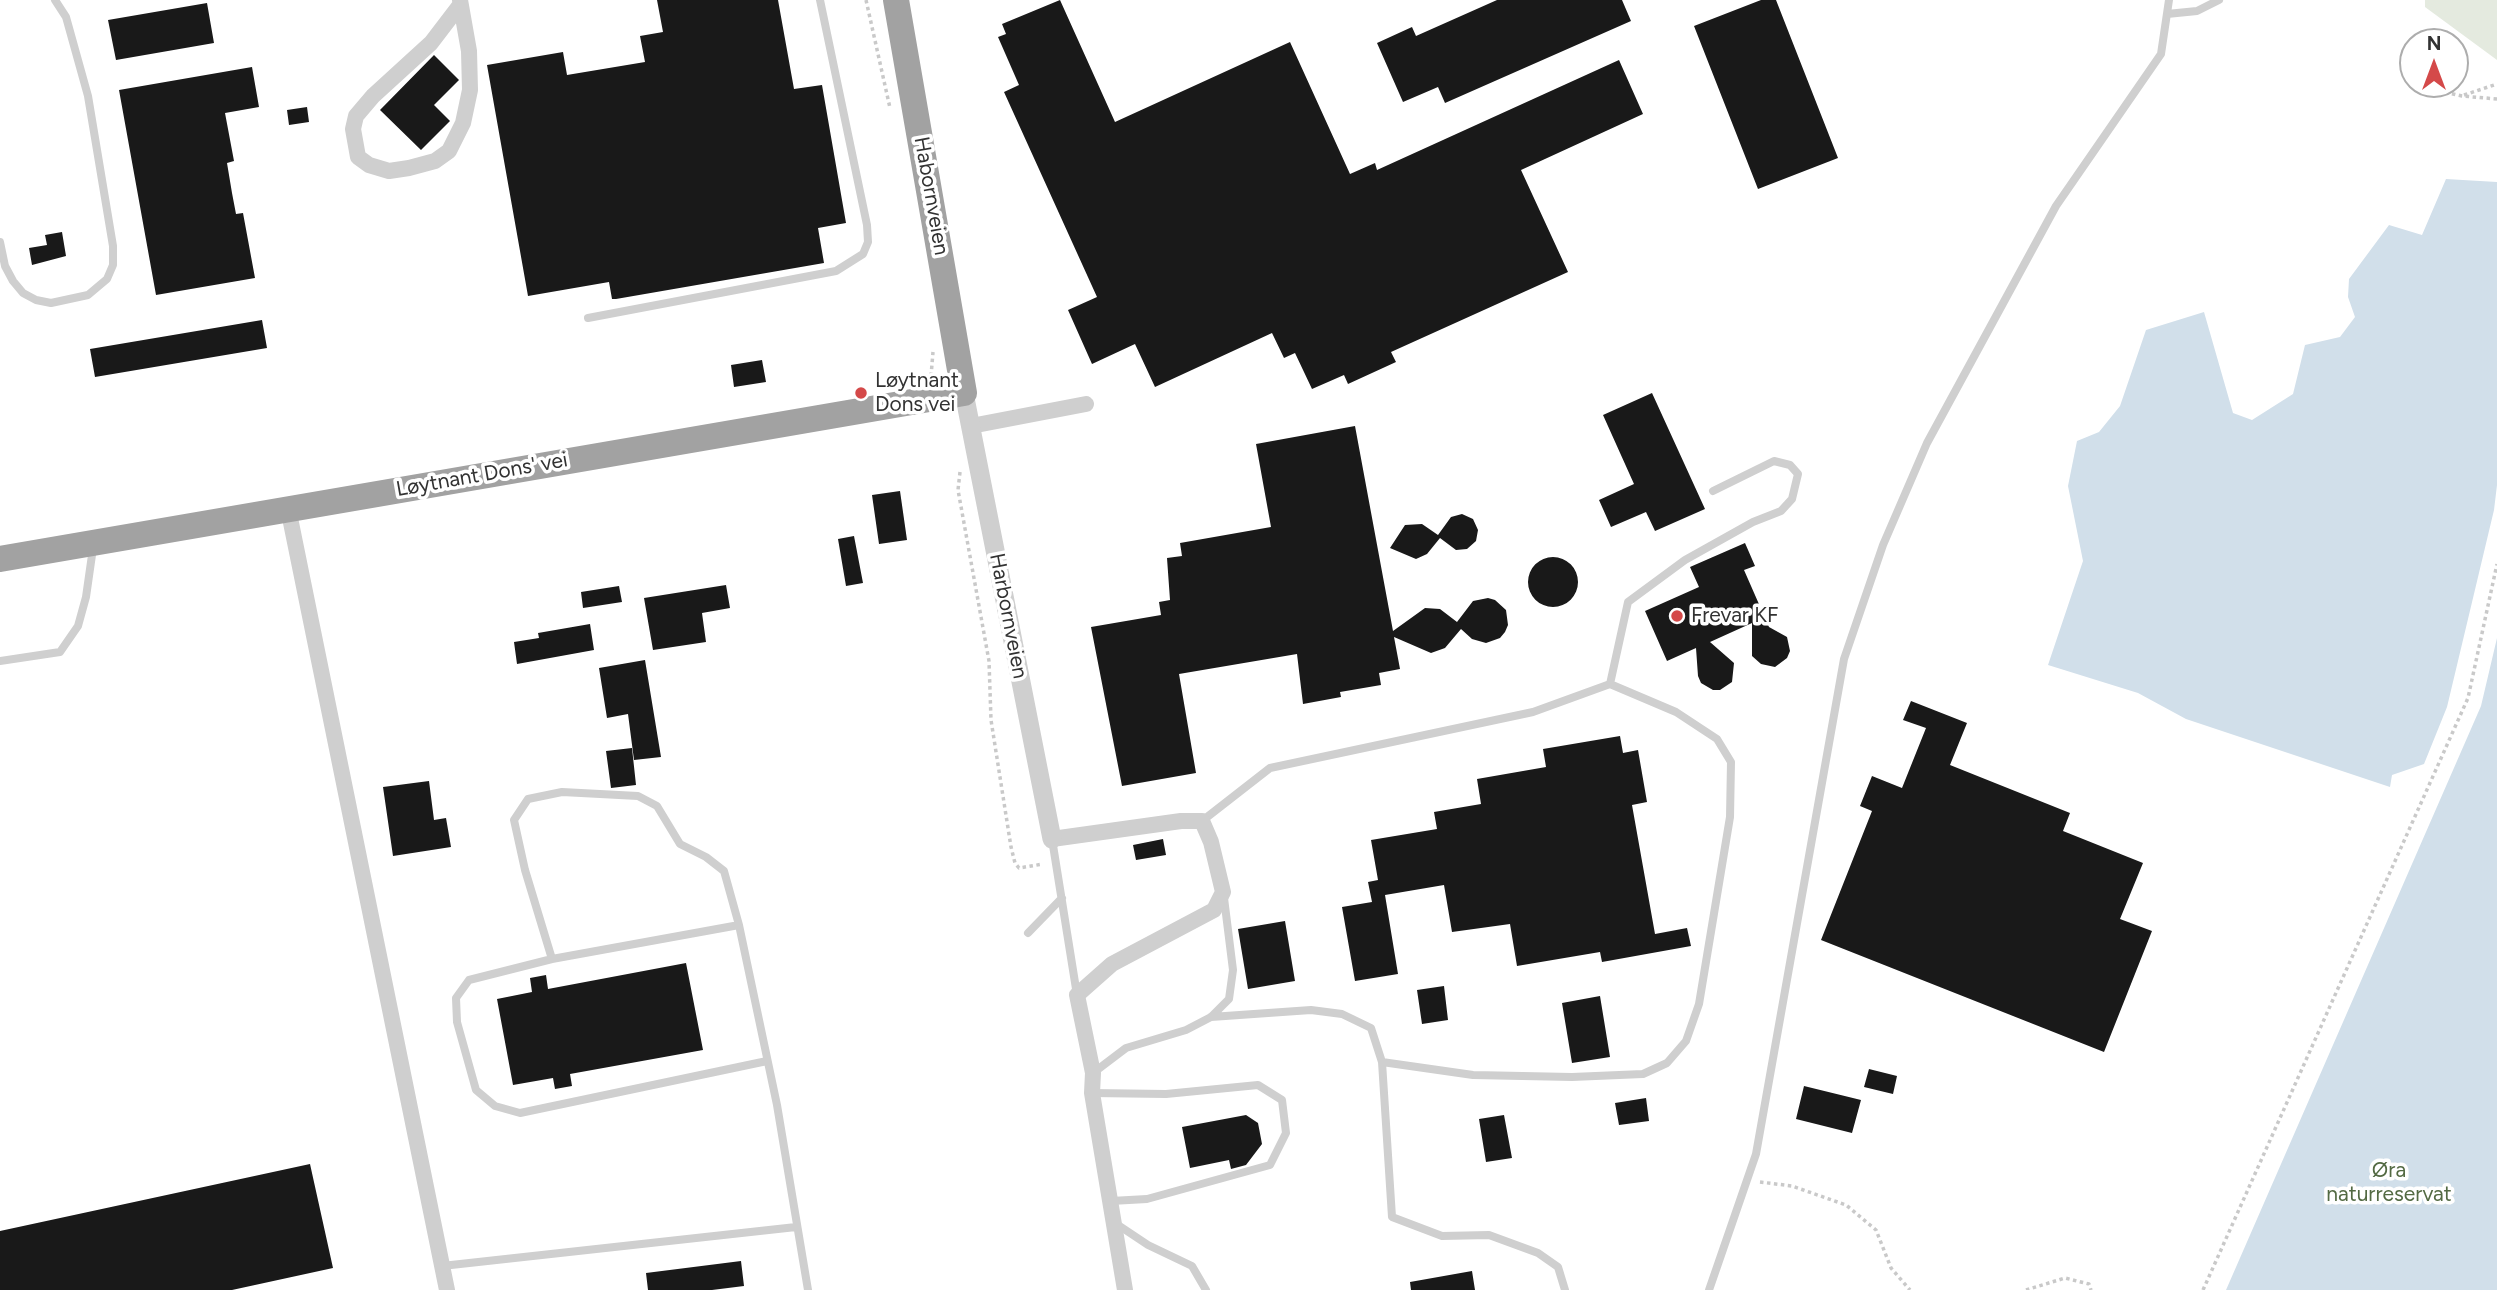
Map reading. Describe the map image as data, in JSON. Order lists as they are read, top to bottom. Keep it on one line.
{"streets":{"highway":["Habornveien","Løytnant Dons' vei"],"street":["Harbornveien"]},"crossings":[["Habornveien","Løytnant Dons' vei"],["Habornveien","Harbornveien"],["Løytnant Dons' vei","Harbornveien"]],"parks":["Øra naturreservat"],"places":["Løytnant Dons vei","Frevar KF"],"north":"top"}
